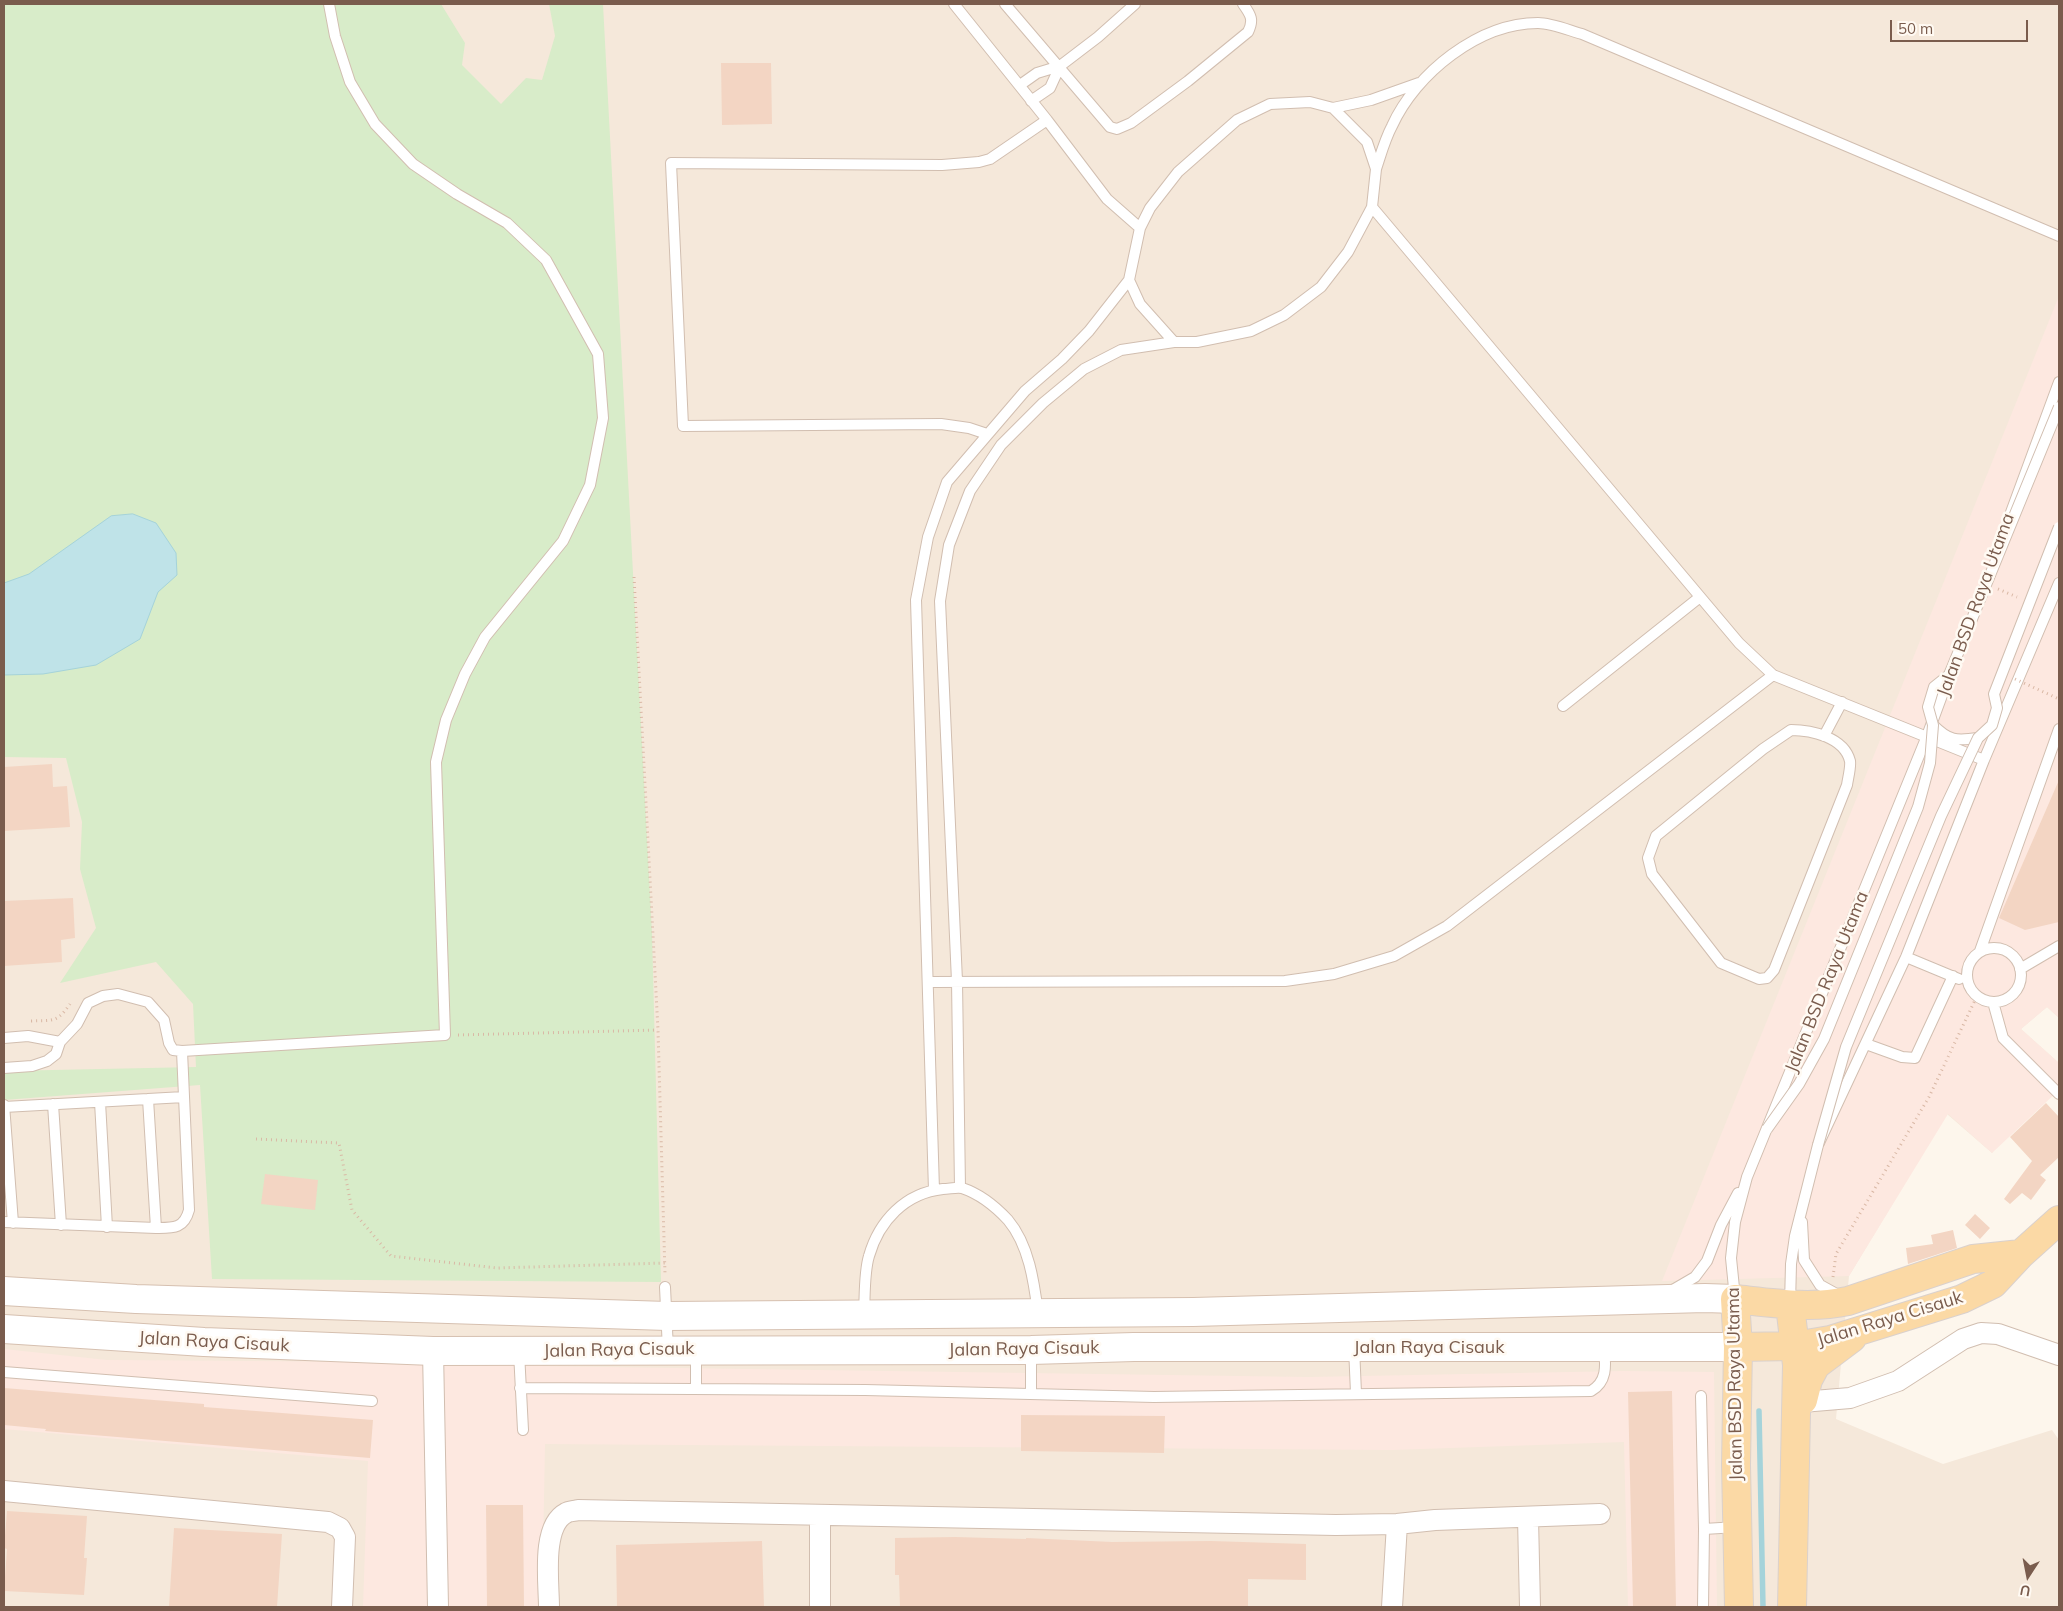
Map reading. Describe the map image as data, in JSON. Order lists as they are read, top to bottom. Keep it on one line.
{"streets":{"main road":["Jalan BSD Raya Utama","Jalan Raya Cisauk"]},"crossings":[["Jalan BSD Raya Utama","Jalan Raya Cisauk"]],"scale_bar":"50 m","north":"bottom"}
